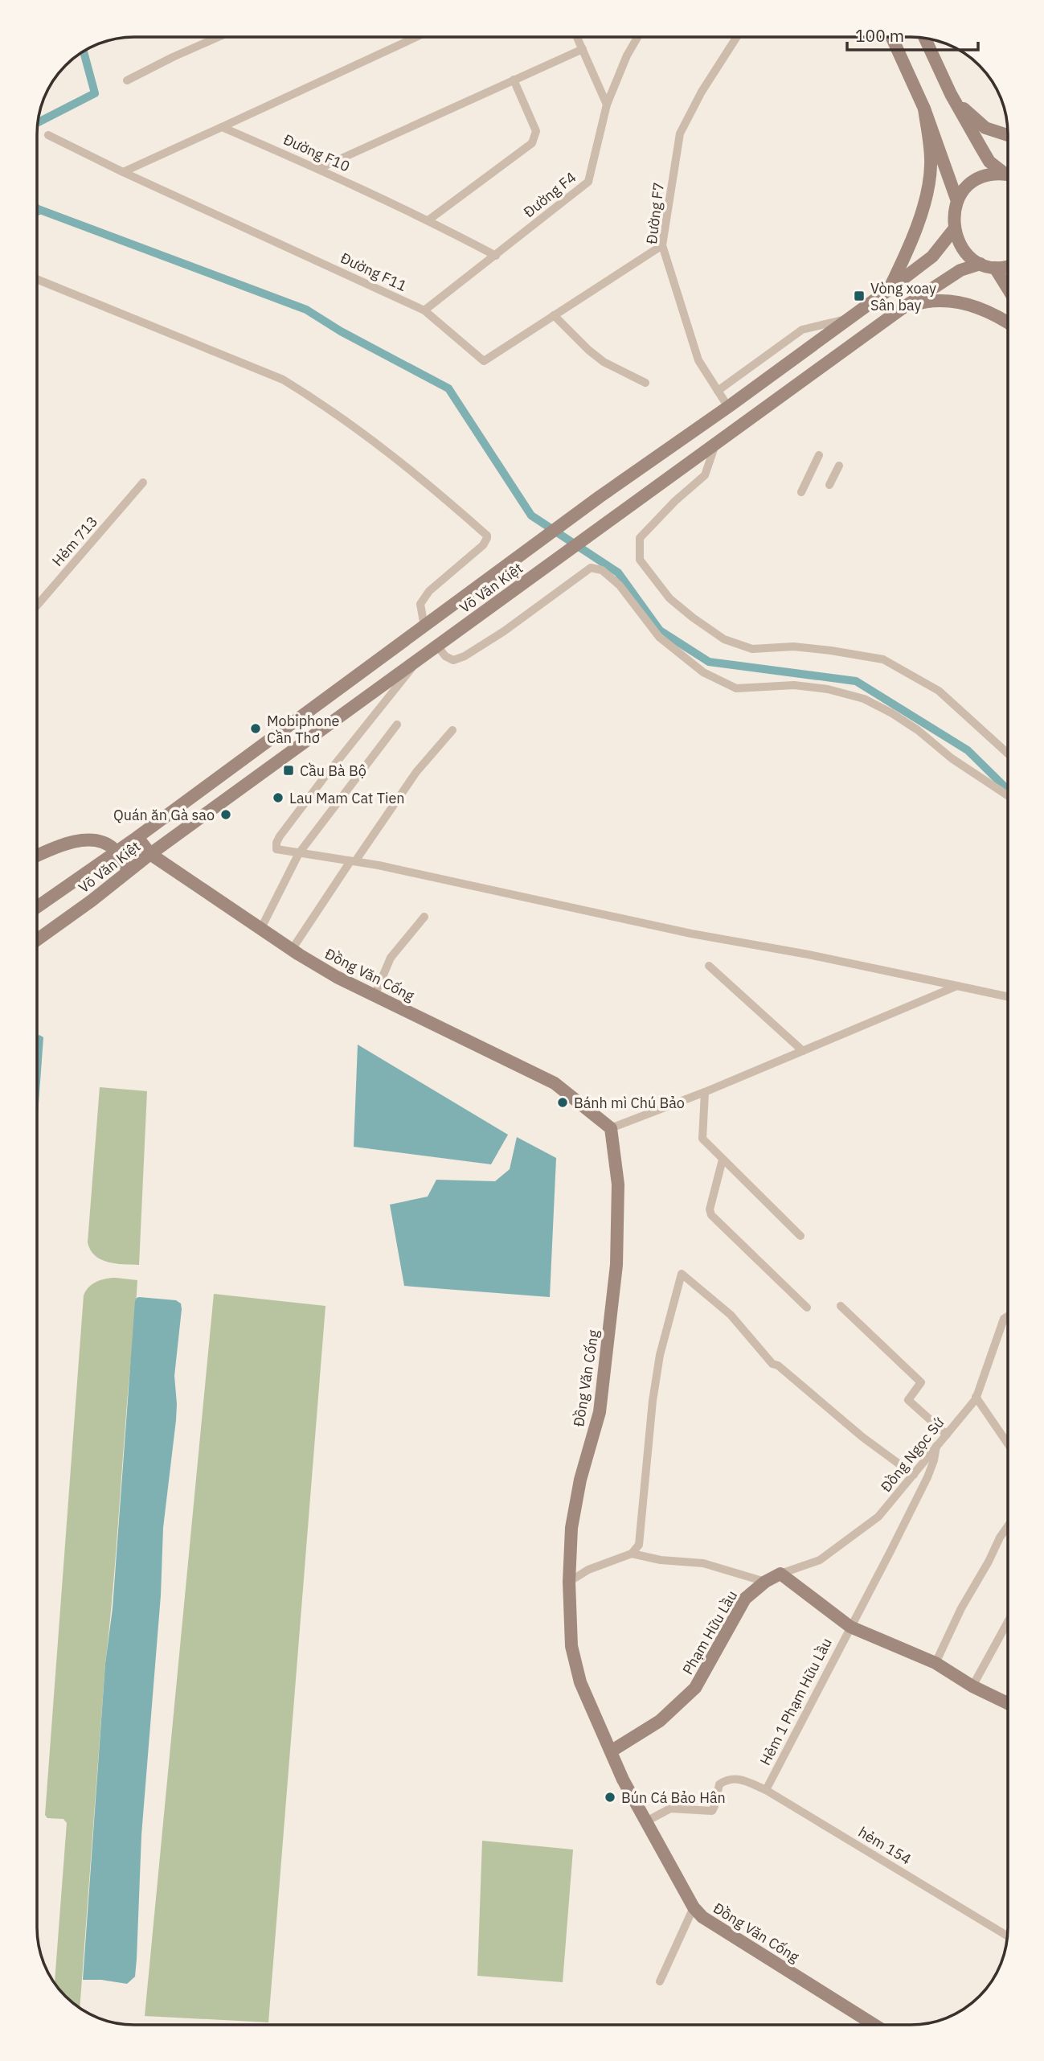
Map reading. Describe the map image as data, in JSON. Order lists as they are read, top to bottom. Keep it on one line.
{"streets":{"street":["Đường F10","Đường F4","Đường F7","Đường F11","Hẻm 713","Võ Văn Kiệt","Đồng Văn Cống","Đồng Ngọc Sứ","Phạm Hữu Lầu","Hẻm 1 Phạm Hữu Lầu","hẻm 154"]},"crossings":[["Đường F10","Đường F4"],["Đường F4","Đường F11"],["Đường F7","Đường F11"],["Đường F7","Võ Văn Kiệt"],["Võ Văn Kiệt","Đồng Văn Cống"],["Đồng Văn Cống","Phạm Hữu Lầu"],["Đồng Văn Cống","hẻm 154"],["Đồng Ngọc Sứ","Phạm Hữu Lầu"],["Đồng Ngọc Sứ","Hẻm 1 Phạm Hữu Lầu"],["Hẻm 1 Phạm Hữu Lầu","hẻm 154"]],"places":{"transit":["Vòng xoay Sân bay","Cầu Bà Bộ"],"other":["Mobiphone Cần Thơ","Lau Mam Cat Tien","Quán ăn Gà sao","Bánh mì Chú Bảo","Bún Cá Bảo Hân"]},"scale_bar":"100 m"}
